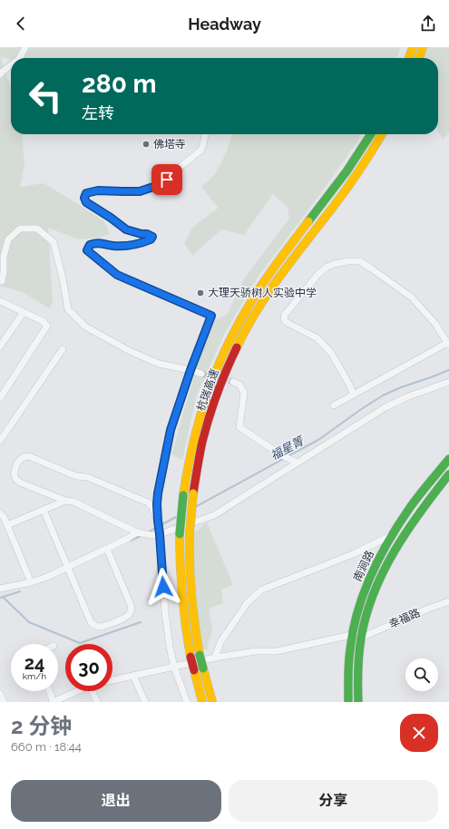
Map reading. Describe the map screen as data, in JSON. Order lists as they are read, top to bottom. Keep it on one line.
{"streets":{"highway":["杭瑞高速","南涧路"],"street":["幸福路"]},"crossings":[["南涧路","幸福路"]],"water":["福星箐"],"places":["佛塔寺","大理天骄树人实验中学"],"page":{"header":"Headway","turn":["280 m","左转"],"speed":"24 km/h","limit":"30","heading":["2 分钟","660 m · 18:44"],"buttons":["退出","分享"]}}
